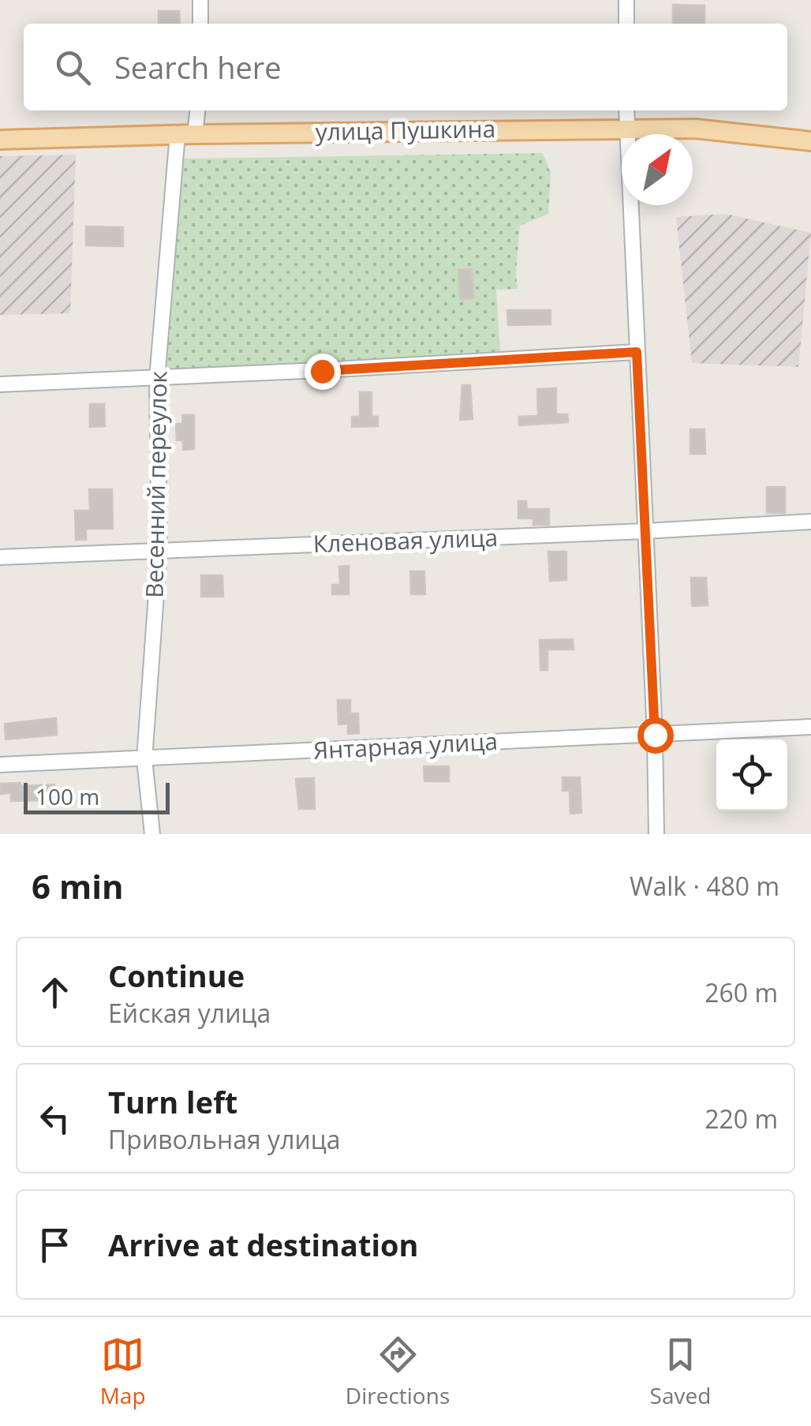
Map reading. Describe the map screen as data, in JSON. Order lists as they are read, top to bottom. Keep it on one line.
{"streets":{"main road":["улица Пушкина"],"street":["Весенний переулок","Кленовая улица","Янтарная улица"]},"crossings":[["улица Пушкина","Весенний переулок"],["Весенний переулок","Кленовая улица"],["Весенний переулок","Янтарная улица"]],"scale_bar":"100 m","north":"top right","page":{"search":"Search here","scale":"100 m","heading":["6 min","Walk · 480 m"],"list":[["Continue","Ейская улица","260 m"],["Turn left","Привольная улица","220 m"],"Arrive at destination"],"nav":["Map","Directions","Saved"]}}
